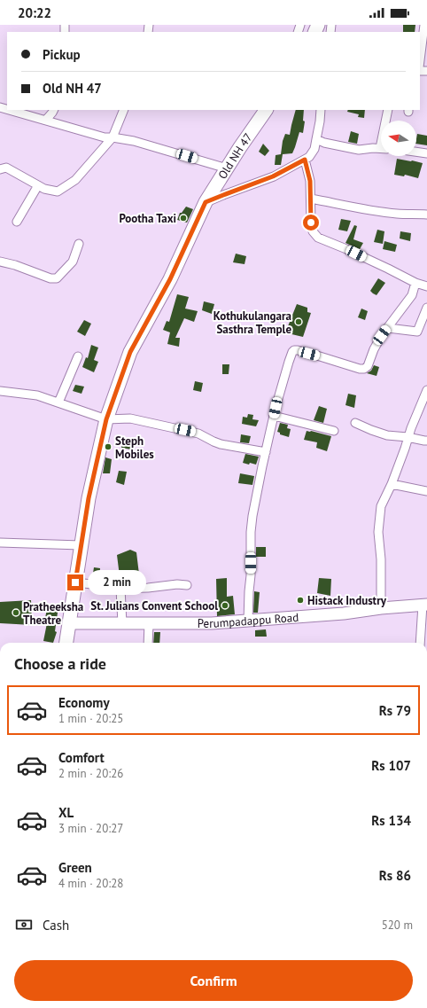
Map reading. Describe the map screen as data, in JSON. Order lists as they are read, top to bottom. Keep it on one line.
{"streets":{"main road":["Old NH 47","Perumpadappu Road"]},"crossings":[["Old NH 47","Perumpadappu Road"]],"places":["Pootha Taxi","Kothukulangara Sasthra Temple","Steph Mobiles","Histack Industry","St. Julians Convent School","Pratheeksha Theatre"],"north":"left","page":{"status":"20:22","banner":["Pickup","Old NH 47"],"bubble":"2 min","heading":"Choose a ride","list":[{"name":"Economy","note":"1 min · 20:25","value":"Rs 79"},{"name":"Comfort","note":"2 min · 20:26","value":"Rs 107"},{"name":"XL","note":"3 min · 20:27","value":"Rs 134"},{"name":"Green","note":"4 min · 20:28","value":"Rs 86"}],"pay":["Cash","520 m"],"buttons":"Confirm"}}
